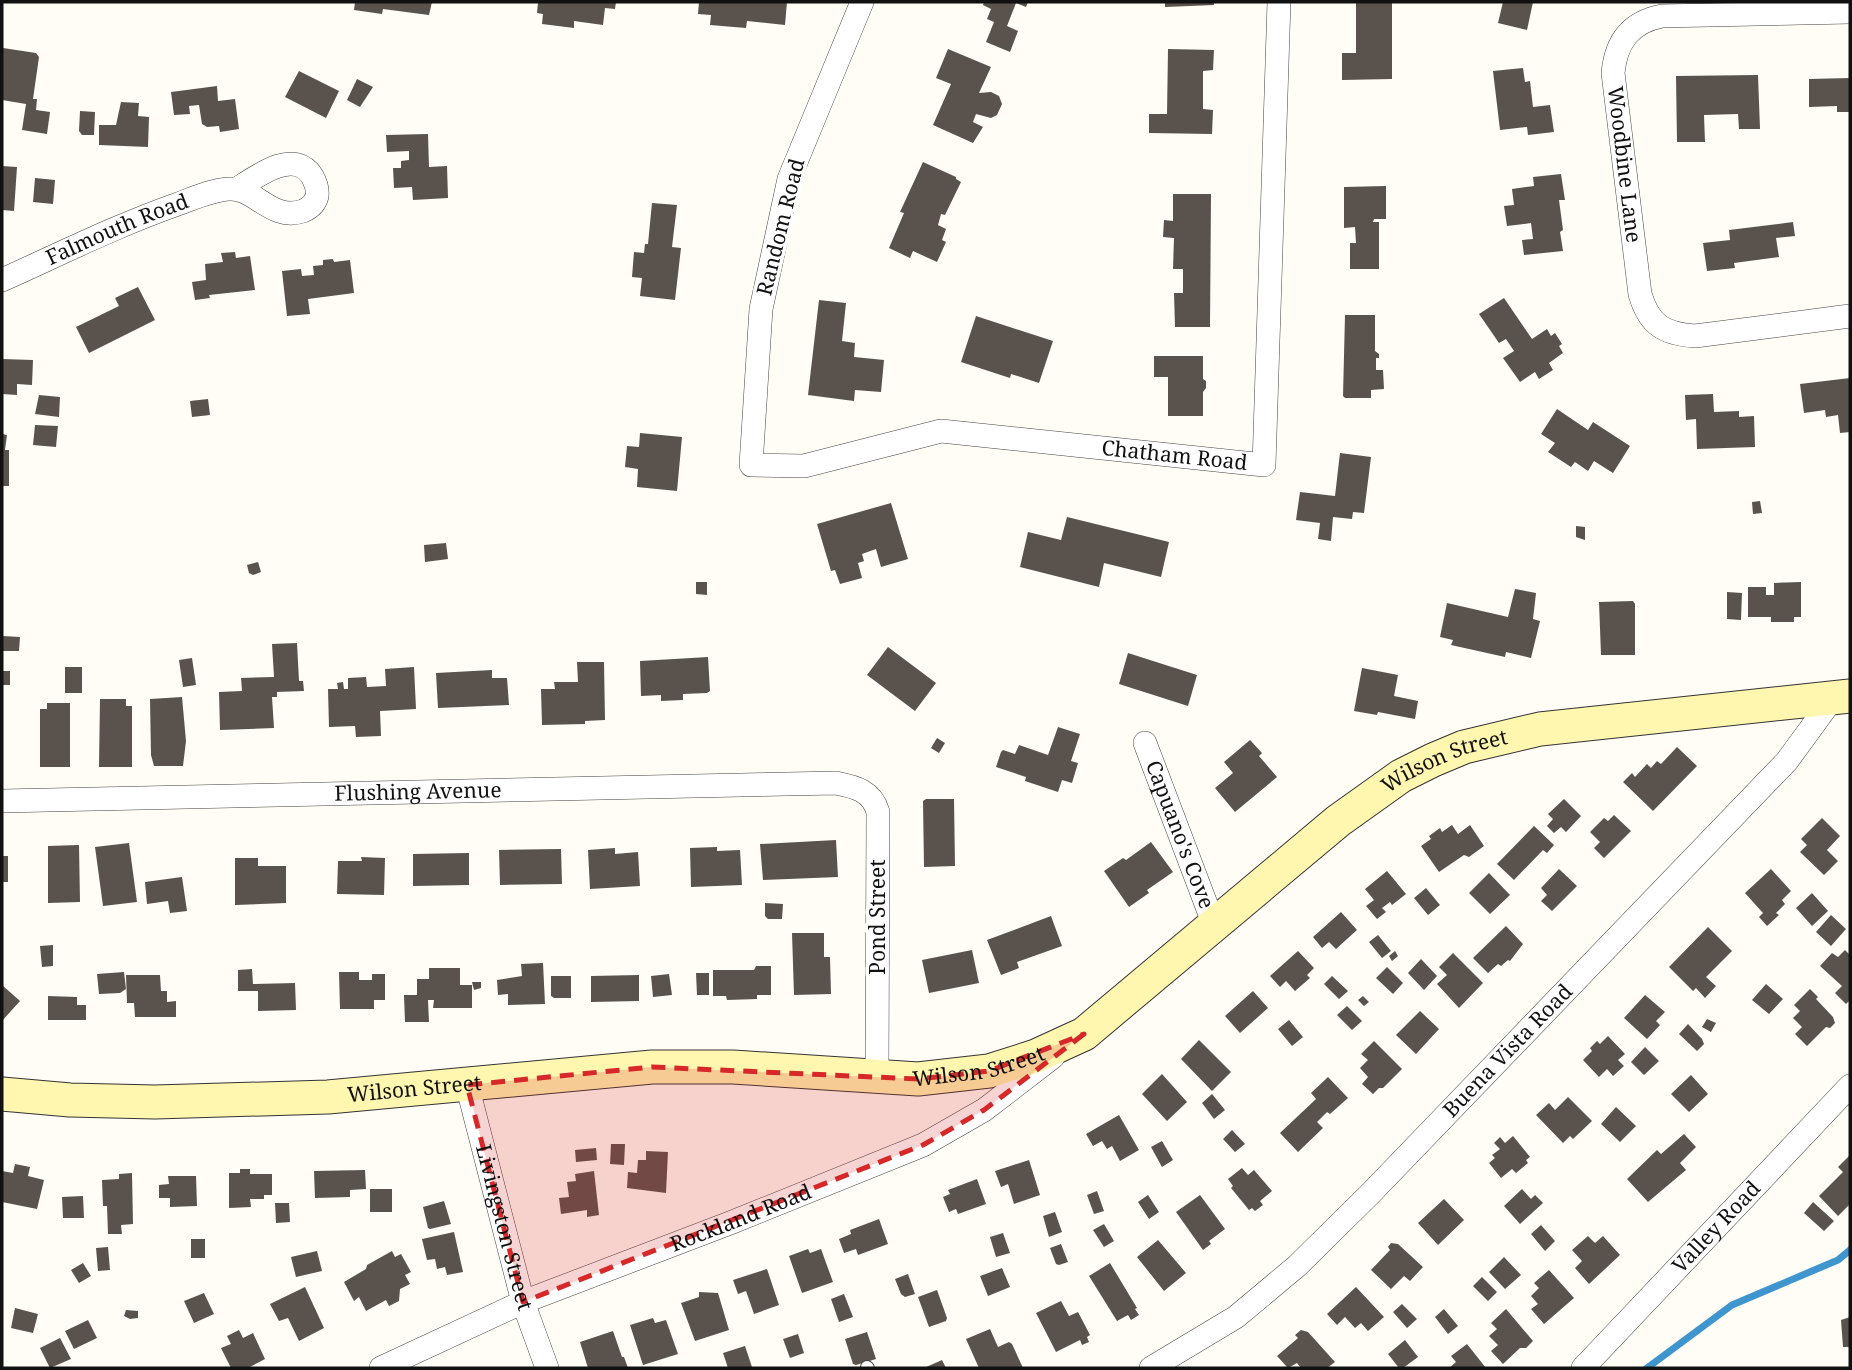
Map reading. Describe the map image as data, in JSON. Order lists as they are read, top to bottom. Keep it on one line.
{"streets":{"main road":["Wilson Street"],"street":["Woodbine Lane","Random Road","Falmouth Road","Chatham Road","Flushing Avenue","Capuano's Cove","Pond Street","Buena Vista Road","Rockland Road","Livingston Street","Valley Road"]},"crossings":[["Random Road","Chatham Road"],["Wilson Street","Capuano's Cove"],["Wilson Street","Pond Street"],["Wilson Street","Buena Vista Road"],["Wilson Street","Rockland Road"],["Wilson Street","Livingston Street"],["Flushing Avenue","Pond Street"],["Rockland Road","Livingston Street"]]}
